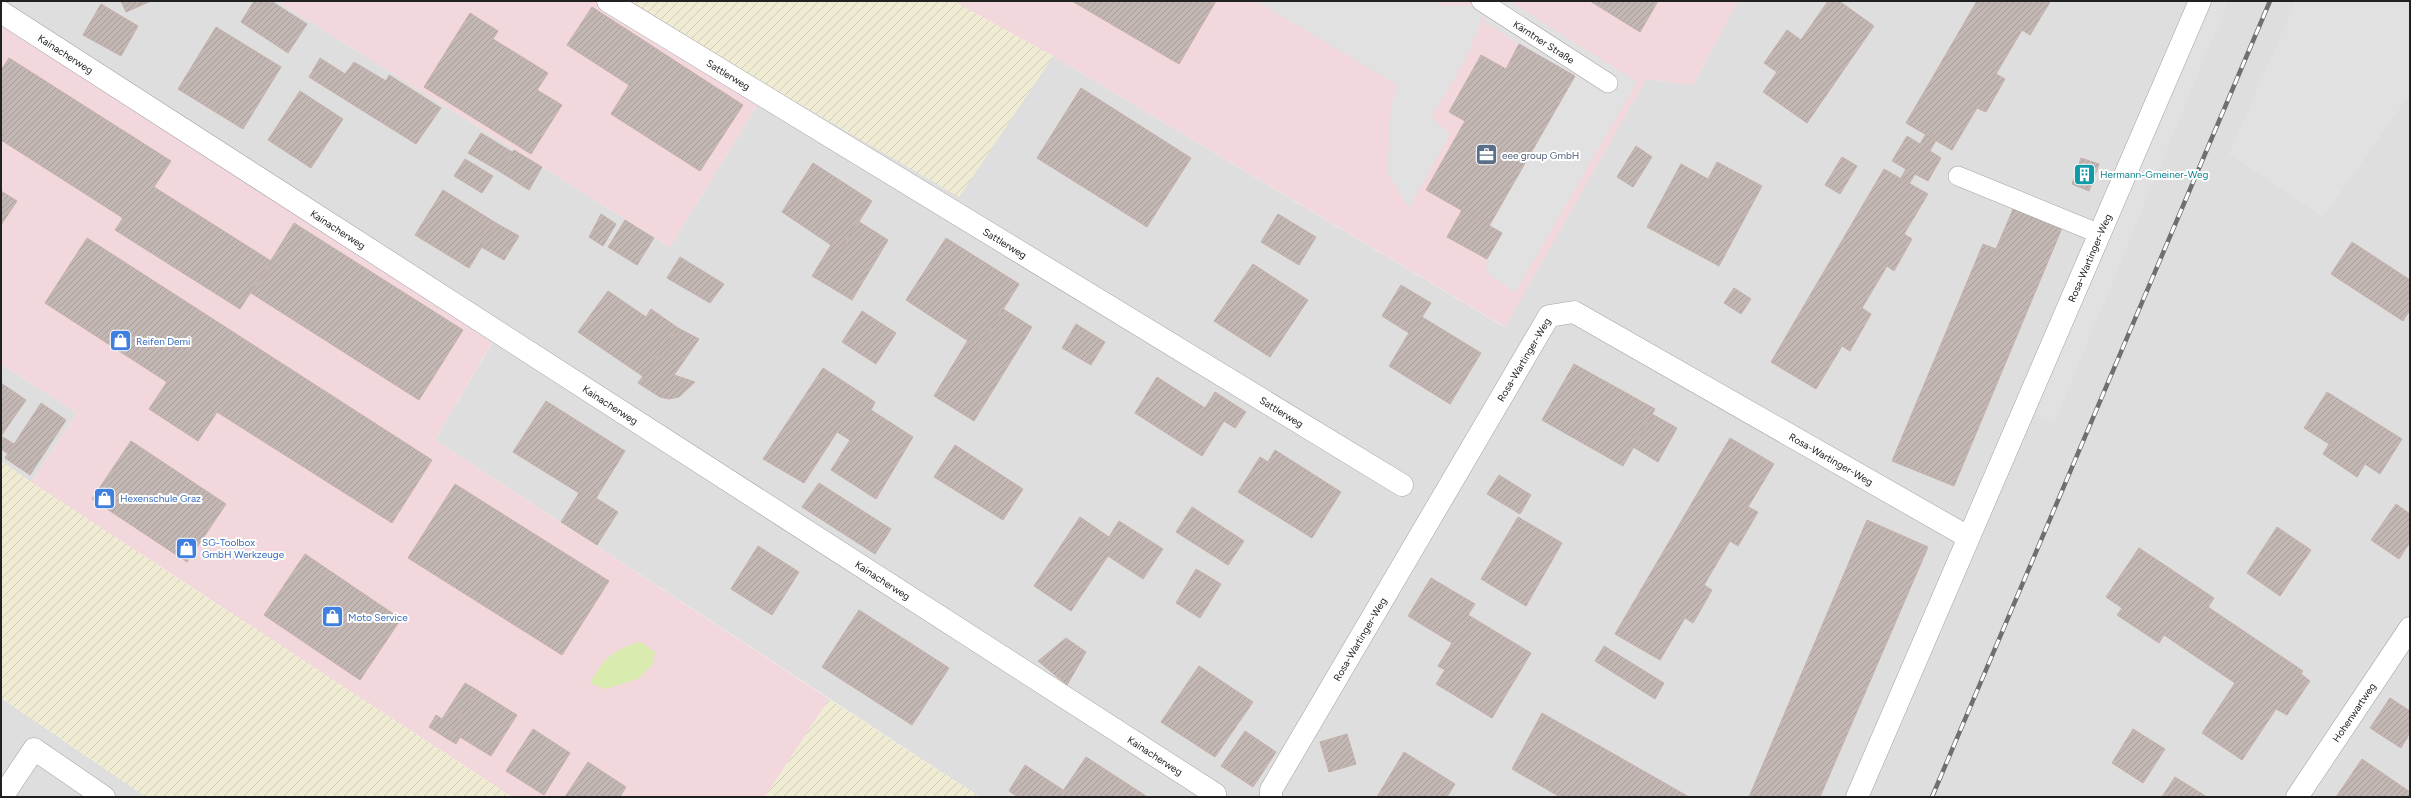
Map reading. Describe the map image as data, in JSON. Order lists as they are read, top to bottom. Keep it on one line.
{"streets":{"street":["Kainacherweg","Sattlerweg","Rosa-Wartinger-Weg","Hohenwartweg"],"lane":["Kärntner Straße"]},"places":{"office":["eee group GmbH"],"building":["Hermann-Gmeiner-Weg"],"shop":["Reifen Demi","Hexenschule Graz","SG-Toolbox GmbH Werkzeuge","Moto Service"]}}
